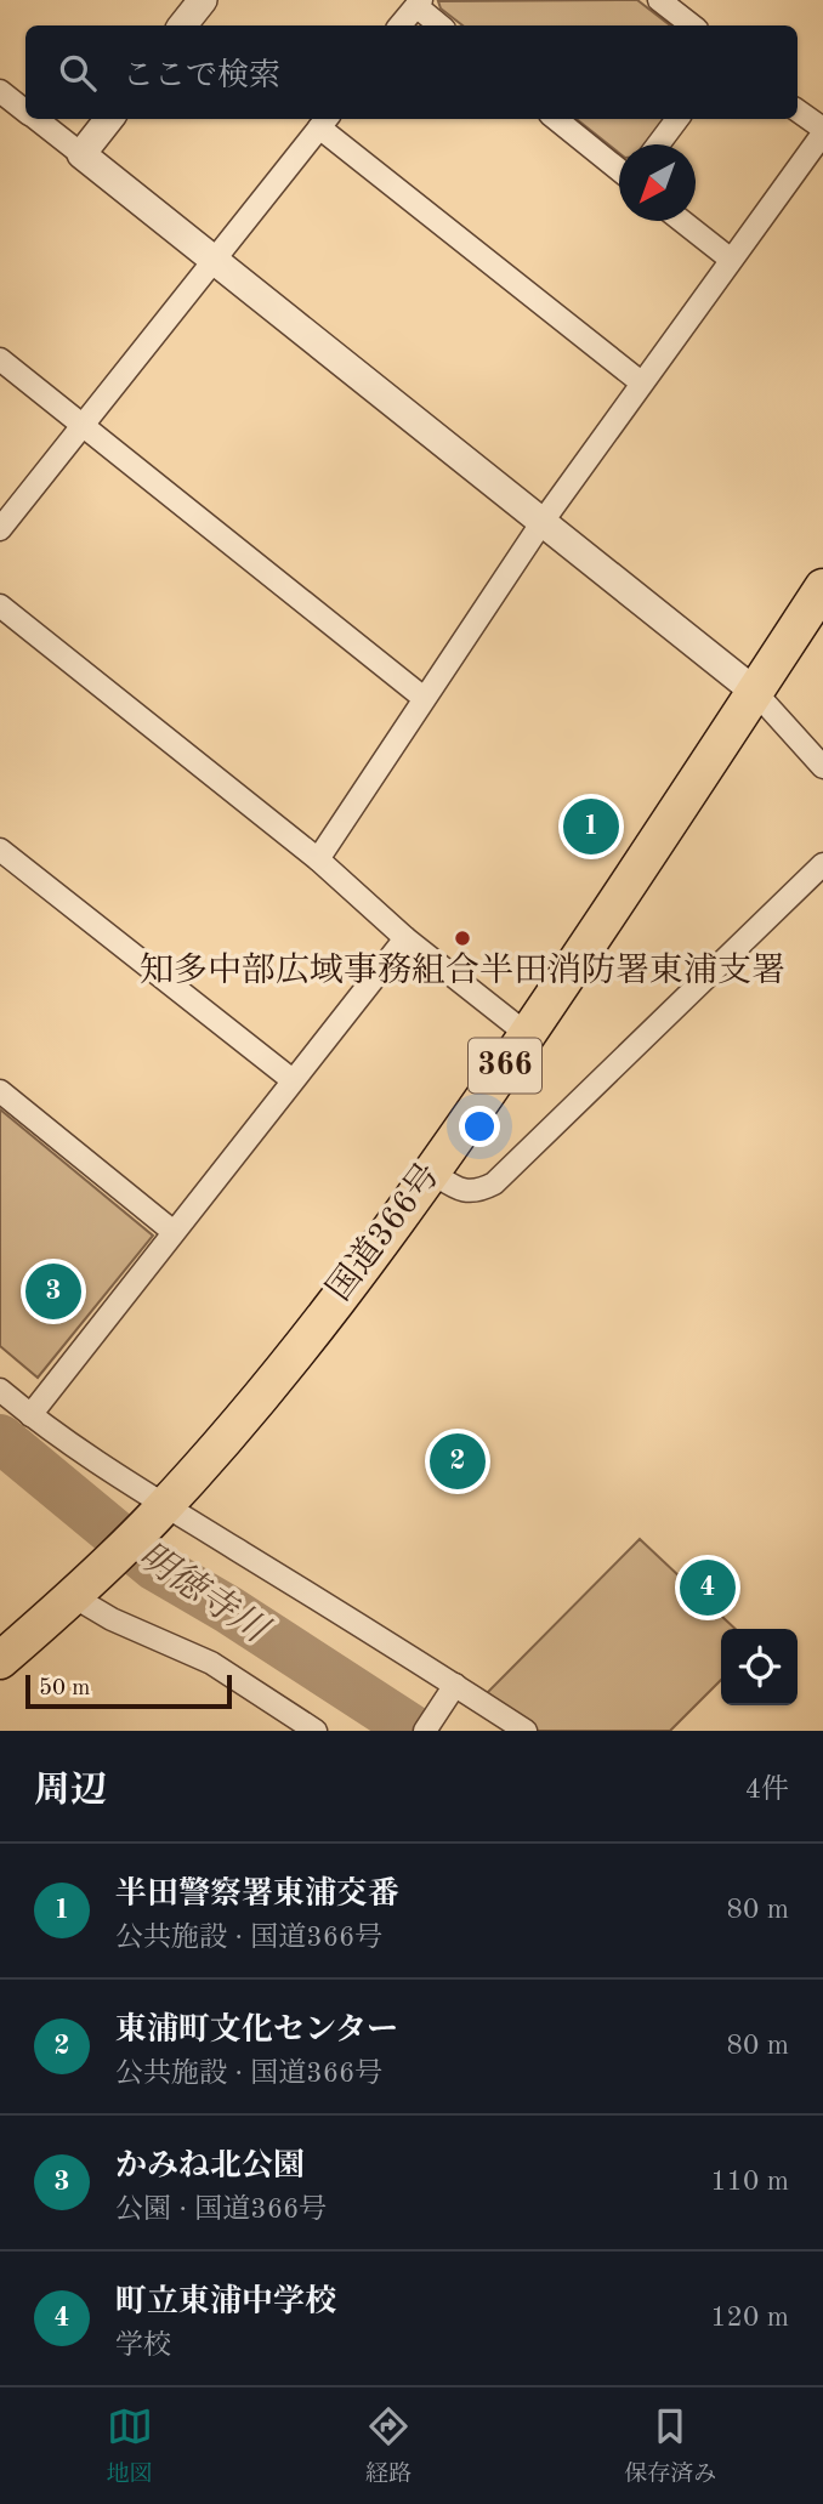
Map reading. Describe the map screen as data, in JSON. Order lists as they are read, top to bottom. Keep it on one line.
{"streets":{"highway":["366","国道366号"]},"water":["明徳寺川"],"places":["知多中部広域事務組合半田消防署東浦支署"],"scale_bar":"50 m","north":"bottom left","page":{"search":"ここで検索","pins":["1","3","2","4"],"scale":"50 m","heading":["周辺","4件"],"list":[{"mark":"1","name":"半田警察署東浦交番","note":"公共施設 · 国道366号","value":"80 m"},{"mark":"2","name":"東浦町文化センター","note":"公共施設 · 国道366号","value":"80 m"},{"mark":"3","name":"かみね北公園","note":"公園 · 国道366号","value":"110 m"},{"mark":"4","name":"町立東浦中学校","note":"学校","value":"120 m"}],"nav":["地図","経路","保存済み"]}}
